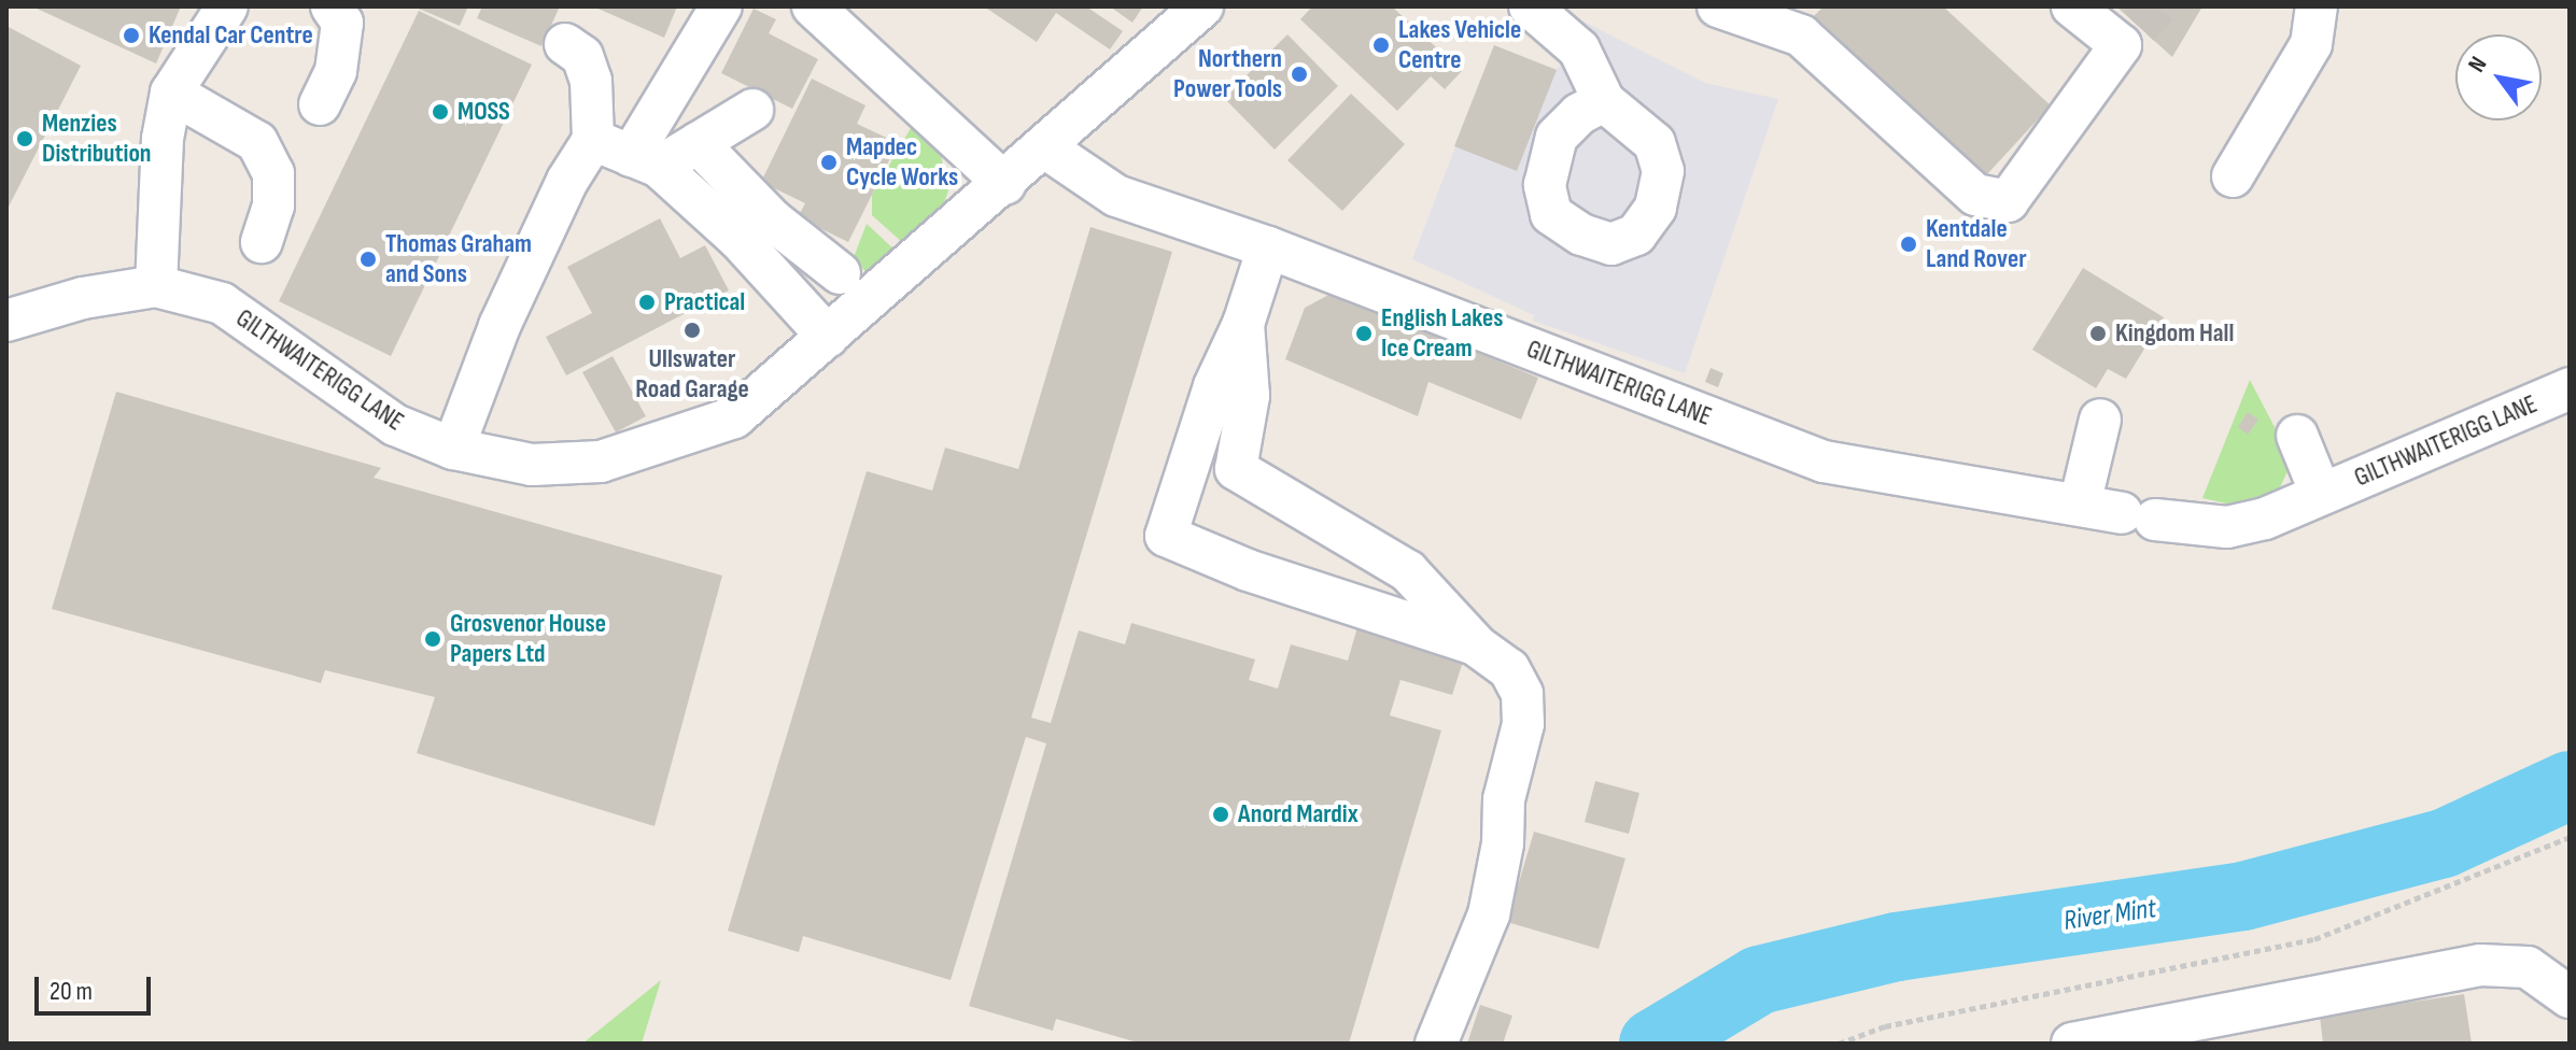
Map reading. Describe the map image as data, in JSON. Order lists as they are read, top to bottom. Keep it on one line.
{"streets":{"street":["GILTHWAITERIGG LANE"]},"water":["River Mint"],"places":["Kendal Car Centre","Lakes Vehicle Centre","Northern Power Tools","MOSS","Menzies Distribution","Mapdec Cycle Works","Kentdale Land Rover","Thomas Graham and Sons","Practical","Ullswater Road Garage","English Lakes Ice Cream","Kingdom Hall","Grosvenor House Papers Ltd","Anord Mardix"],"scale_bar":"20 m","north":"top left"}
